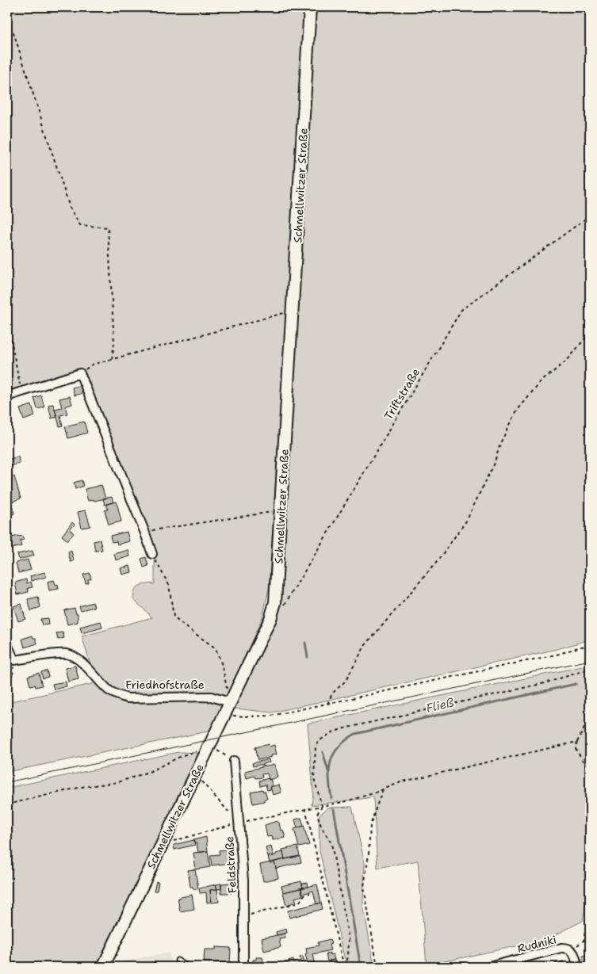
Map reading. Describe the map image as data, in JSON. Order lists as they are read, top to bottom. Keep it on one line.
{"streets":{"street":["Schmellwitzer Straße","Friedhofstraße","Feldstraße","Rudniki"],"path":["Triftstraße"]},"crossings":[["Schmellwitzer Straße","Friedhofstraße"]],"water":["Fließ"]}
